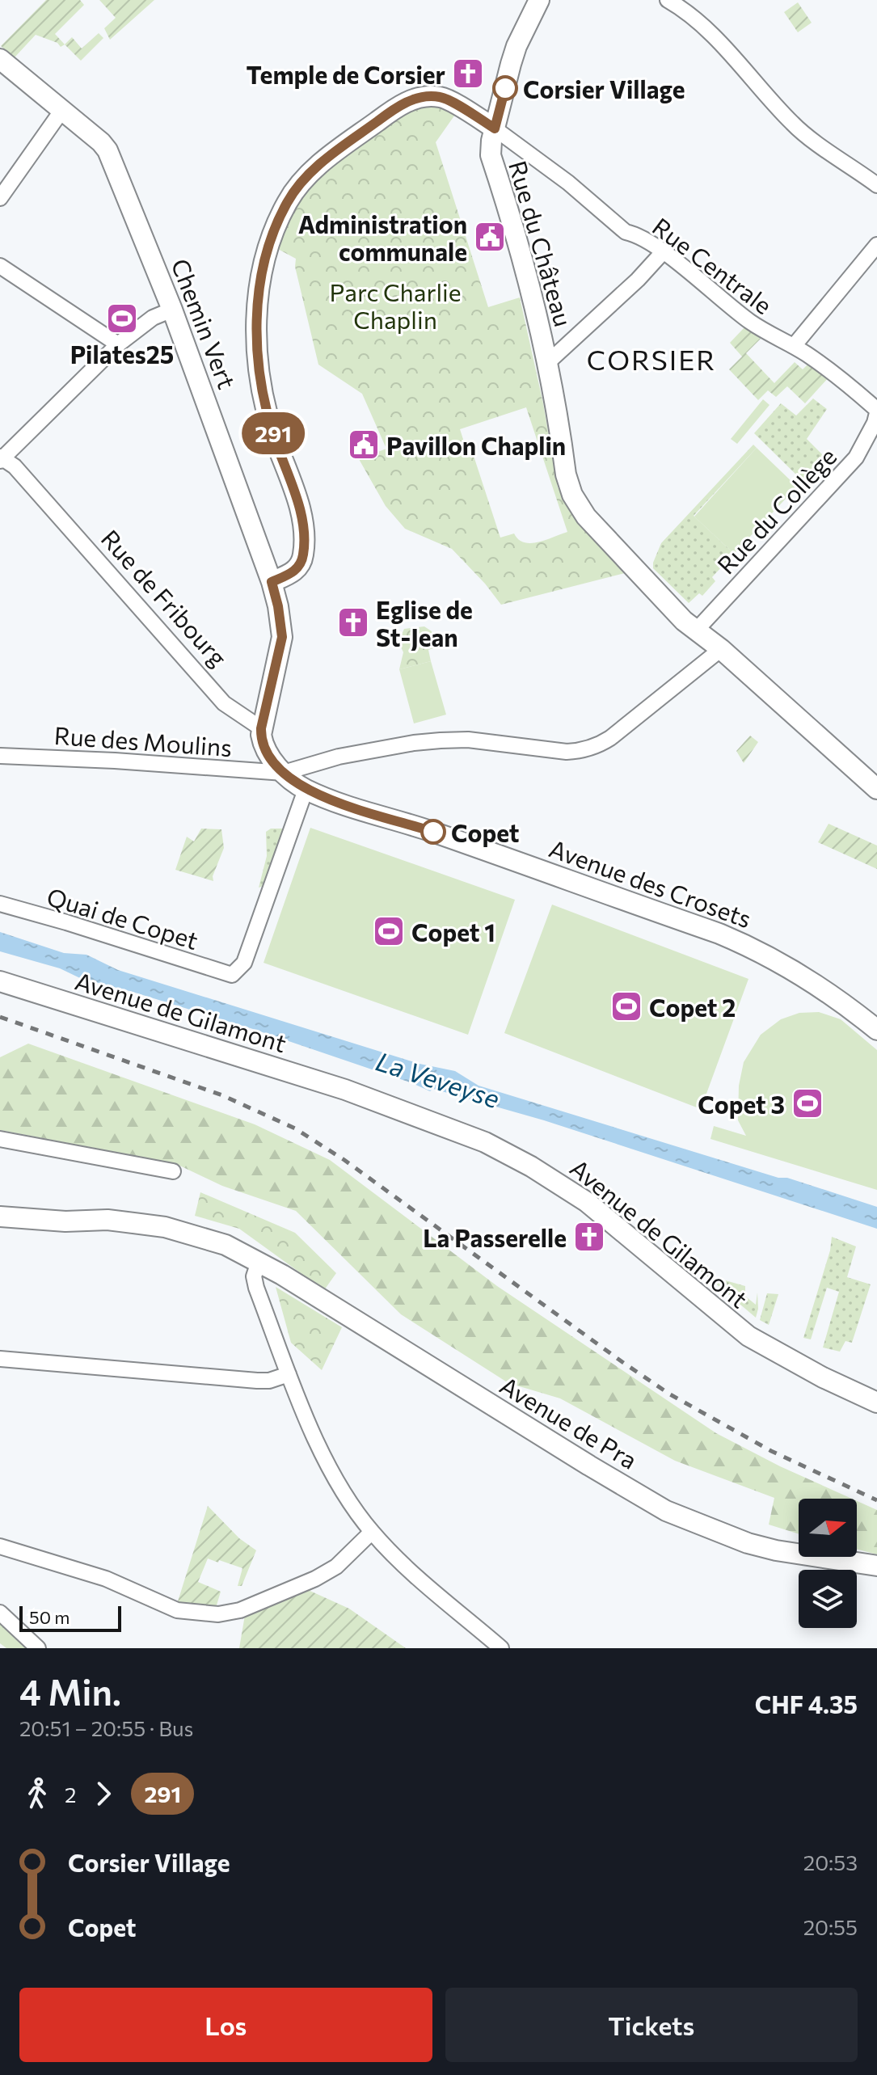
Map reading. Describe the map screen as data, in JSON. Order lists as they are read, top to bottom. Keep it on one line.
{"streets":{"street":["Rue du Château","Rue Centrale","Chemin Vert","Rue du Collège","Rue de Fribourg","Rue des Moulins","Avenue des Crosets","Quai de Copet","Avenue de Gilamont","Avenue de Pra"]},"crossings":[["Rue du Château","Rue Centrale"],["Rue du Château","Rue du Collège"],["Rue du Château","Rue des Moulins"],["Rue Centrale","Rue du Collège"],["Chemin Vert","Rue de Fribourg"],["Rue des Moulins","Avenue des Crosets"],["Avenue des Crosets","Quai de Copet"]],"districts":["CORSIER"],"water":["La Veveyse"],"parks":["Parc Charlie Chaplin"],"places":{"church":["Temple de Corsier","Eglise de St-Jean","La Passerelle"],"other":["Corsier Village","Copet"],"public building":["Administration communale","Pavillon Chaplin"],"sports":["Pilates25","Copet 1","Copet 2","Copet 3"]},"lines":["bus line 291"],"scale_bar":"50 m","north":"right","page":{"on_map":"291","scale":"50 m","heading":["4 Min.","20:51 – 20:55 · Bus","CHF 4.35"],"legs":["2","291"],"list":[{"name":"Corsier Village","value":"20:53"},{"name":"Copet","value":"20:55"}],"buttons":["Los","Tickets"]}}
